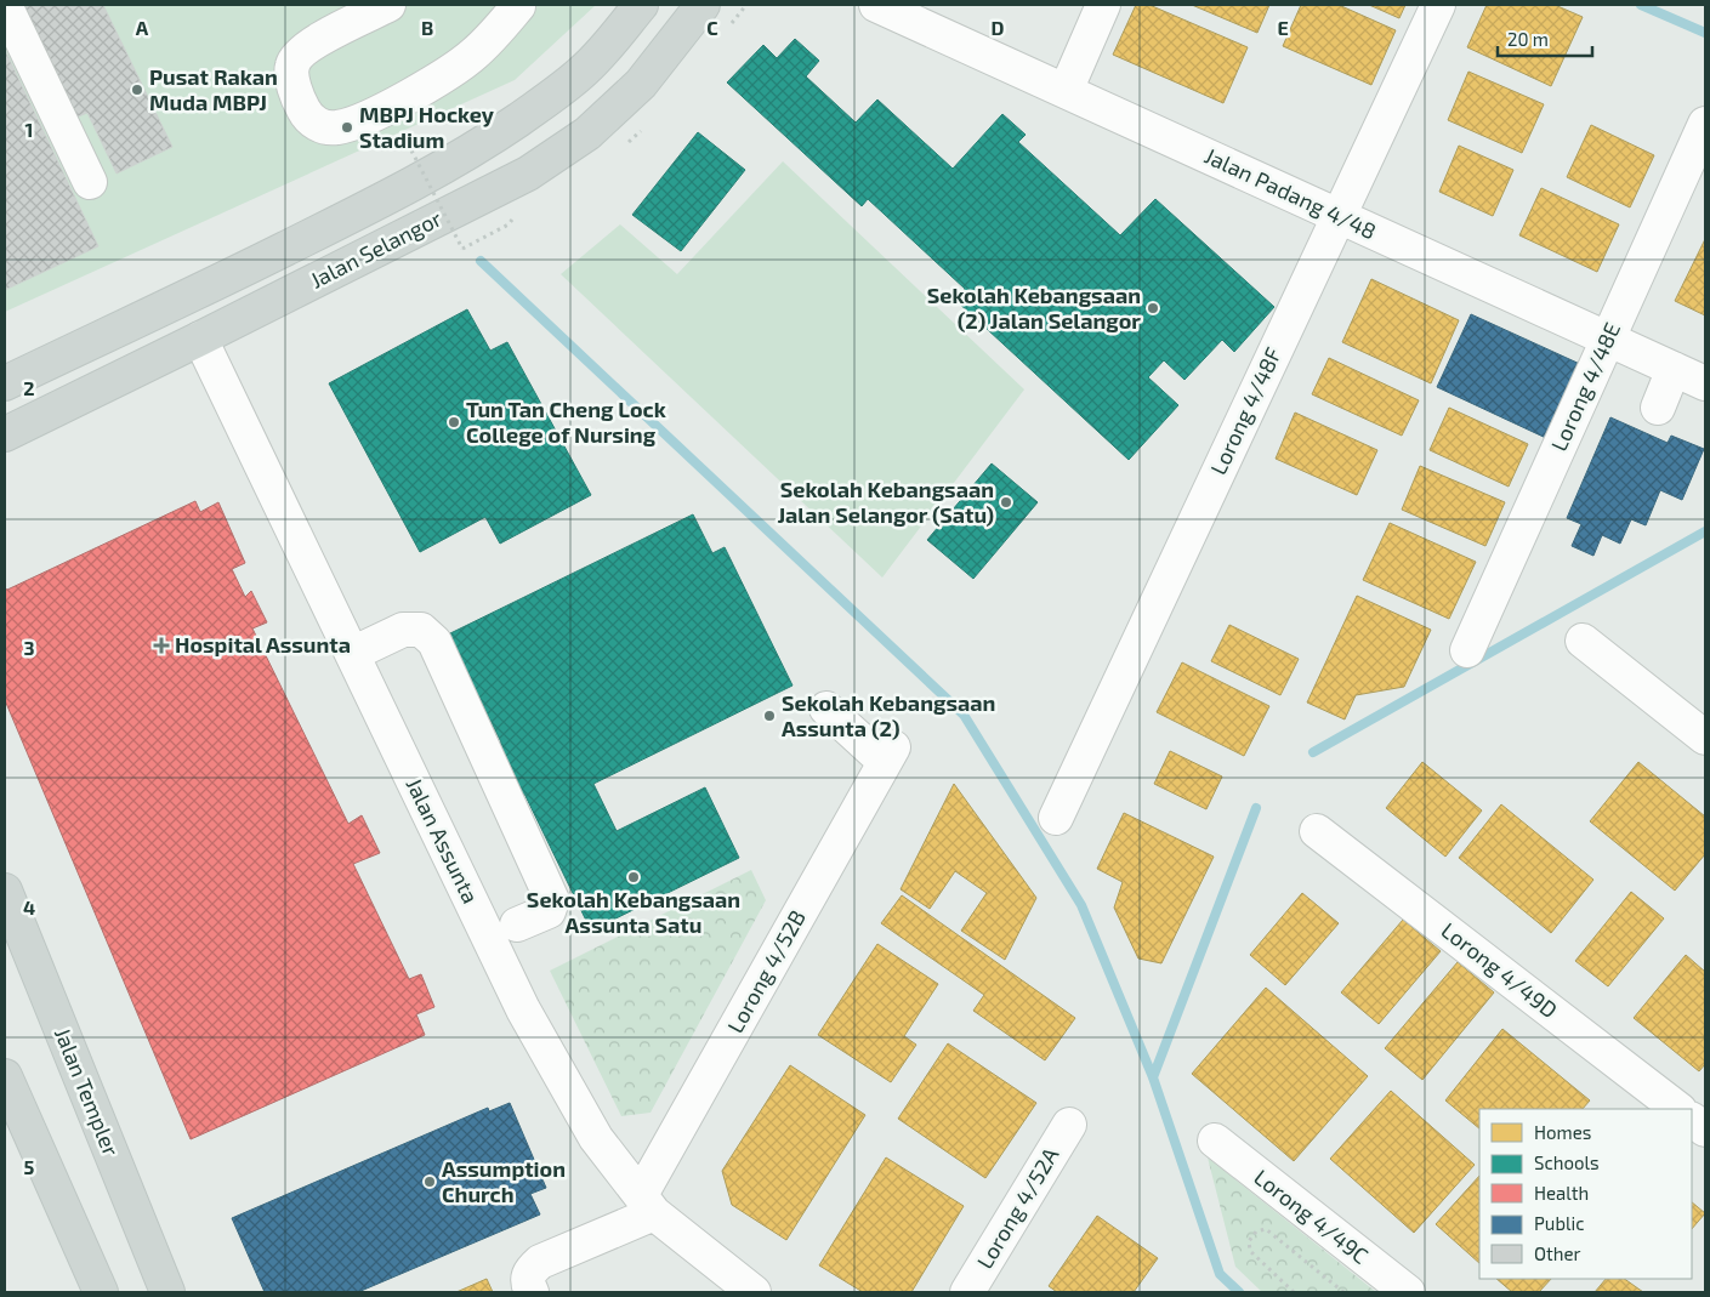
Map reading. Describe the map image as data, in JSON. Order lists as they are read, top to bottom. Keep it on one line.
{"streets":{"main road":["Jalan Selangor","Jalan Templer"],"street":["Jalan Padang 4/48","Lorong 4/48E","Lorong 4/48F","Jalan Assunta","Lorong 4/49D","Lorong 4/52B","Lorong 4/52A","Lorong 4/49C"]},"crossings":[["Jalan Padang 4/48","Lorong 4/48E"],["Jalan Padang 4/48","Lorong 4/48F"],["Jalan Selangor","Jalan Assunta"],["Jalan Assunta","Lorong 4/52B"]],"places":{"other":["Pusat Rakan Muda MBPJ","MBPJ Hockey Stadium","Sekolah Kebangsaan (2) Jalan Selangor","Tun Tan Cheng Lock College of Nursing","Sekolah Kebangsaan Jalan Selangor (Satu)","Sekolah Kebangsaan Assunta (2)","Sekolah Kebangsaan Assunta Satu","Assumption Church"],"health":["Hospital Assunta"]},"legend":["Homes","Schools","Health","Public","Other"],"scale_bar":"20 m","grid":{"columns":["A","B","C","D","E"],"rows":["1","2","3","4","5"]}}
